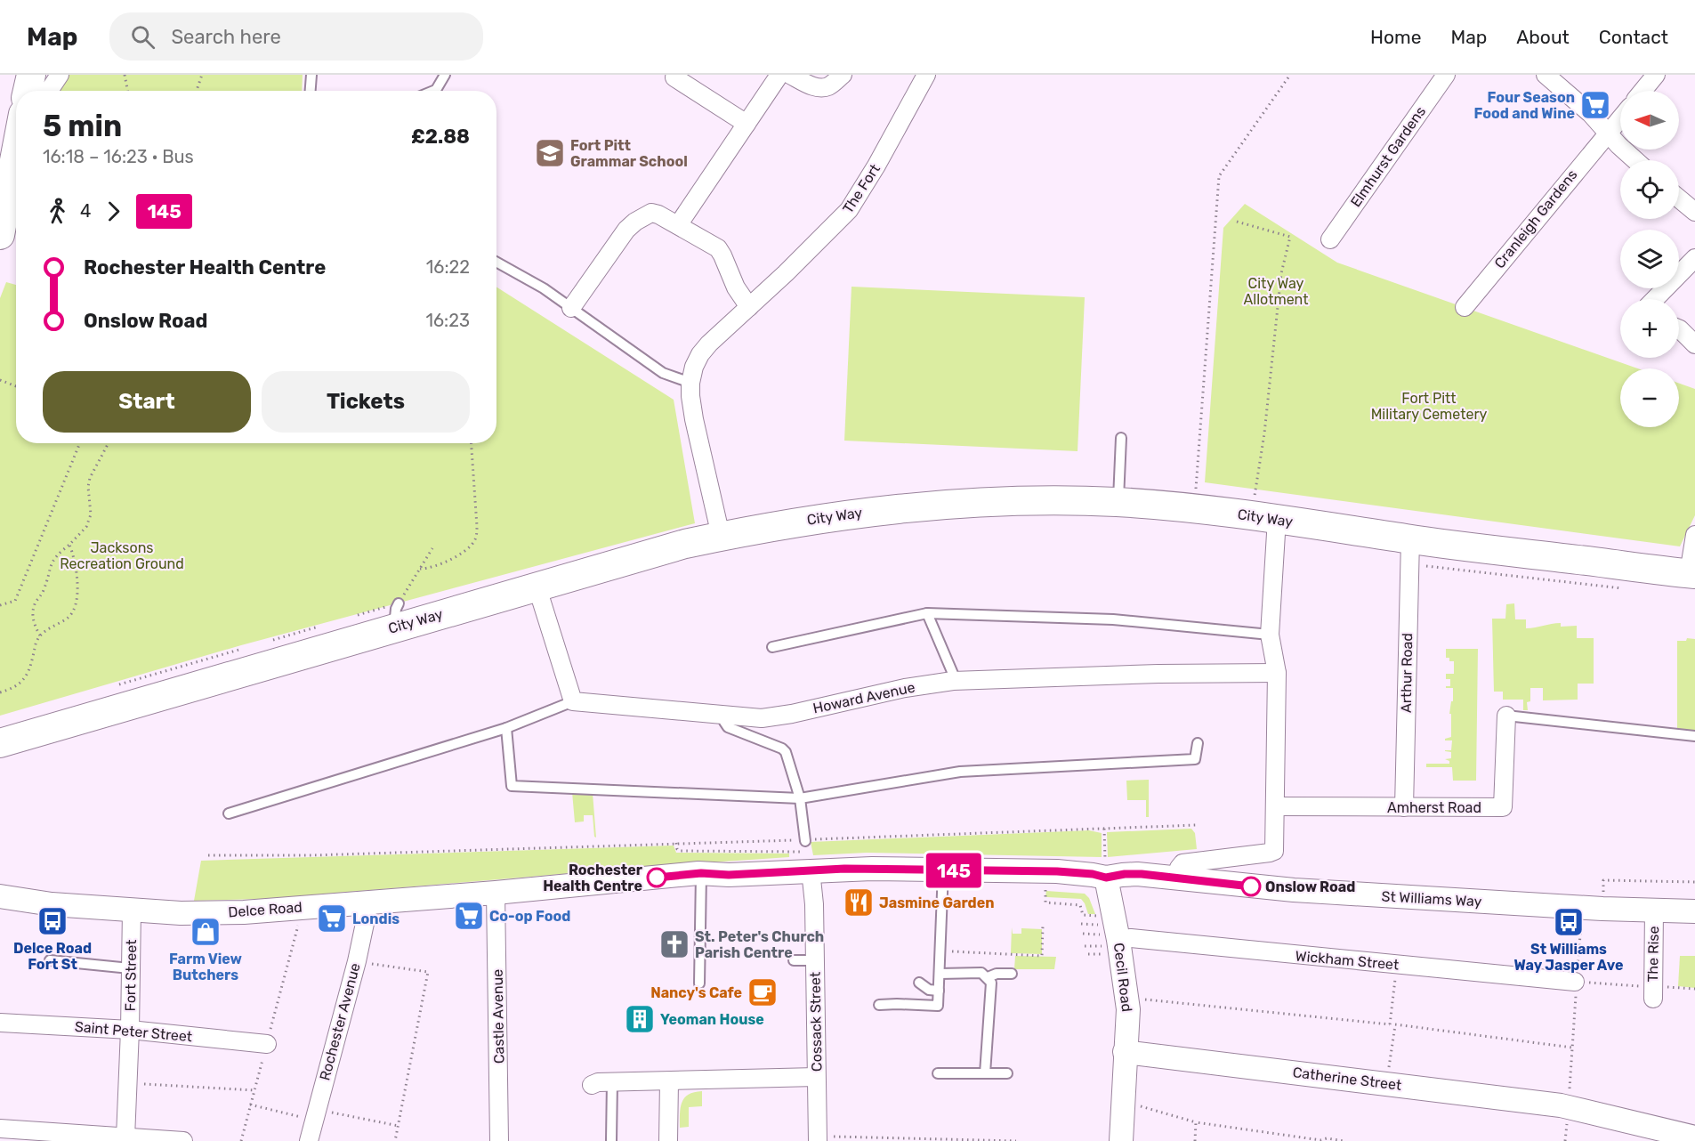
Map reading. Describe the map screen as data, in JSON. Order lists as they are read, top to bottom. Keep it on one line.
{"streets":{"main road":["City Way"],"street":["Elmhurst Gardens","The Fort","Cranleigh Gardens","Arthur Road","Howard Avenue","Amherst Road","St Williams Way","Delce Road","The Rise","Wickham Street","Fort Street","Cecil Road","Castle Avenue","Rochester Avenue","Cossack Street","Saint Peter Street","Catherine Street"]},"crossings":[["The Fort","City Way"],["City Way","Arthur Road"],["Arthur Road","Amherst Road"],["St Williams Way","Delce Road"],["St Williams Way","The Rise"],["St Williams Way","Cecil Road"],["Delce Road","Fort Street"],["Delce Road","Cecil Road"],["Delce Road","Castle Avenue"],["Delce Road","Rochester Avenue"],["Delce Road","Cossack Street"],["Wickham Street","Cecil Road"],["Fort Street","Saint Peter Street"],["Cecil Road","Catherine Street"]],"parks":["City Way Allotment","Fort Pitt Military Cemetery","Jacksons Recreation Ground"],"places":{"supermarket":["Four Season Food and Wine","Co-op Food","Londis"],"school or university":["Fort Pitt Grammar School"],"other":["Rochester Health Centre","Onslow Road"],"restaurant":["Jasmine Garden"],"bus stop":["Delce Road Fort St","St Williams Way Jasper Ave"],"shop":["Farm View Butchers"],"church":["St. Peter's Church Parish Centre"],"cafe":["Nancy's Cafe"],"building":["Yeoman House"]},"lines":["bus line 145"],"north":"left","page":{"header":"Map","search":"Search here","nav":["Home","Map","About","Contact"],"on_map":"145","map_buttons":["+","−"],"heading":["5 min","16:18 – 16:23 · Bus","£2.88"],"legs":["4","145"],"list":[{"name":"Rochester Health Centre","value":"16:22"},{"name":"Onslow Road","value":"16:23"}],"buttons":["Start","Tickets"]}}
